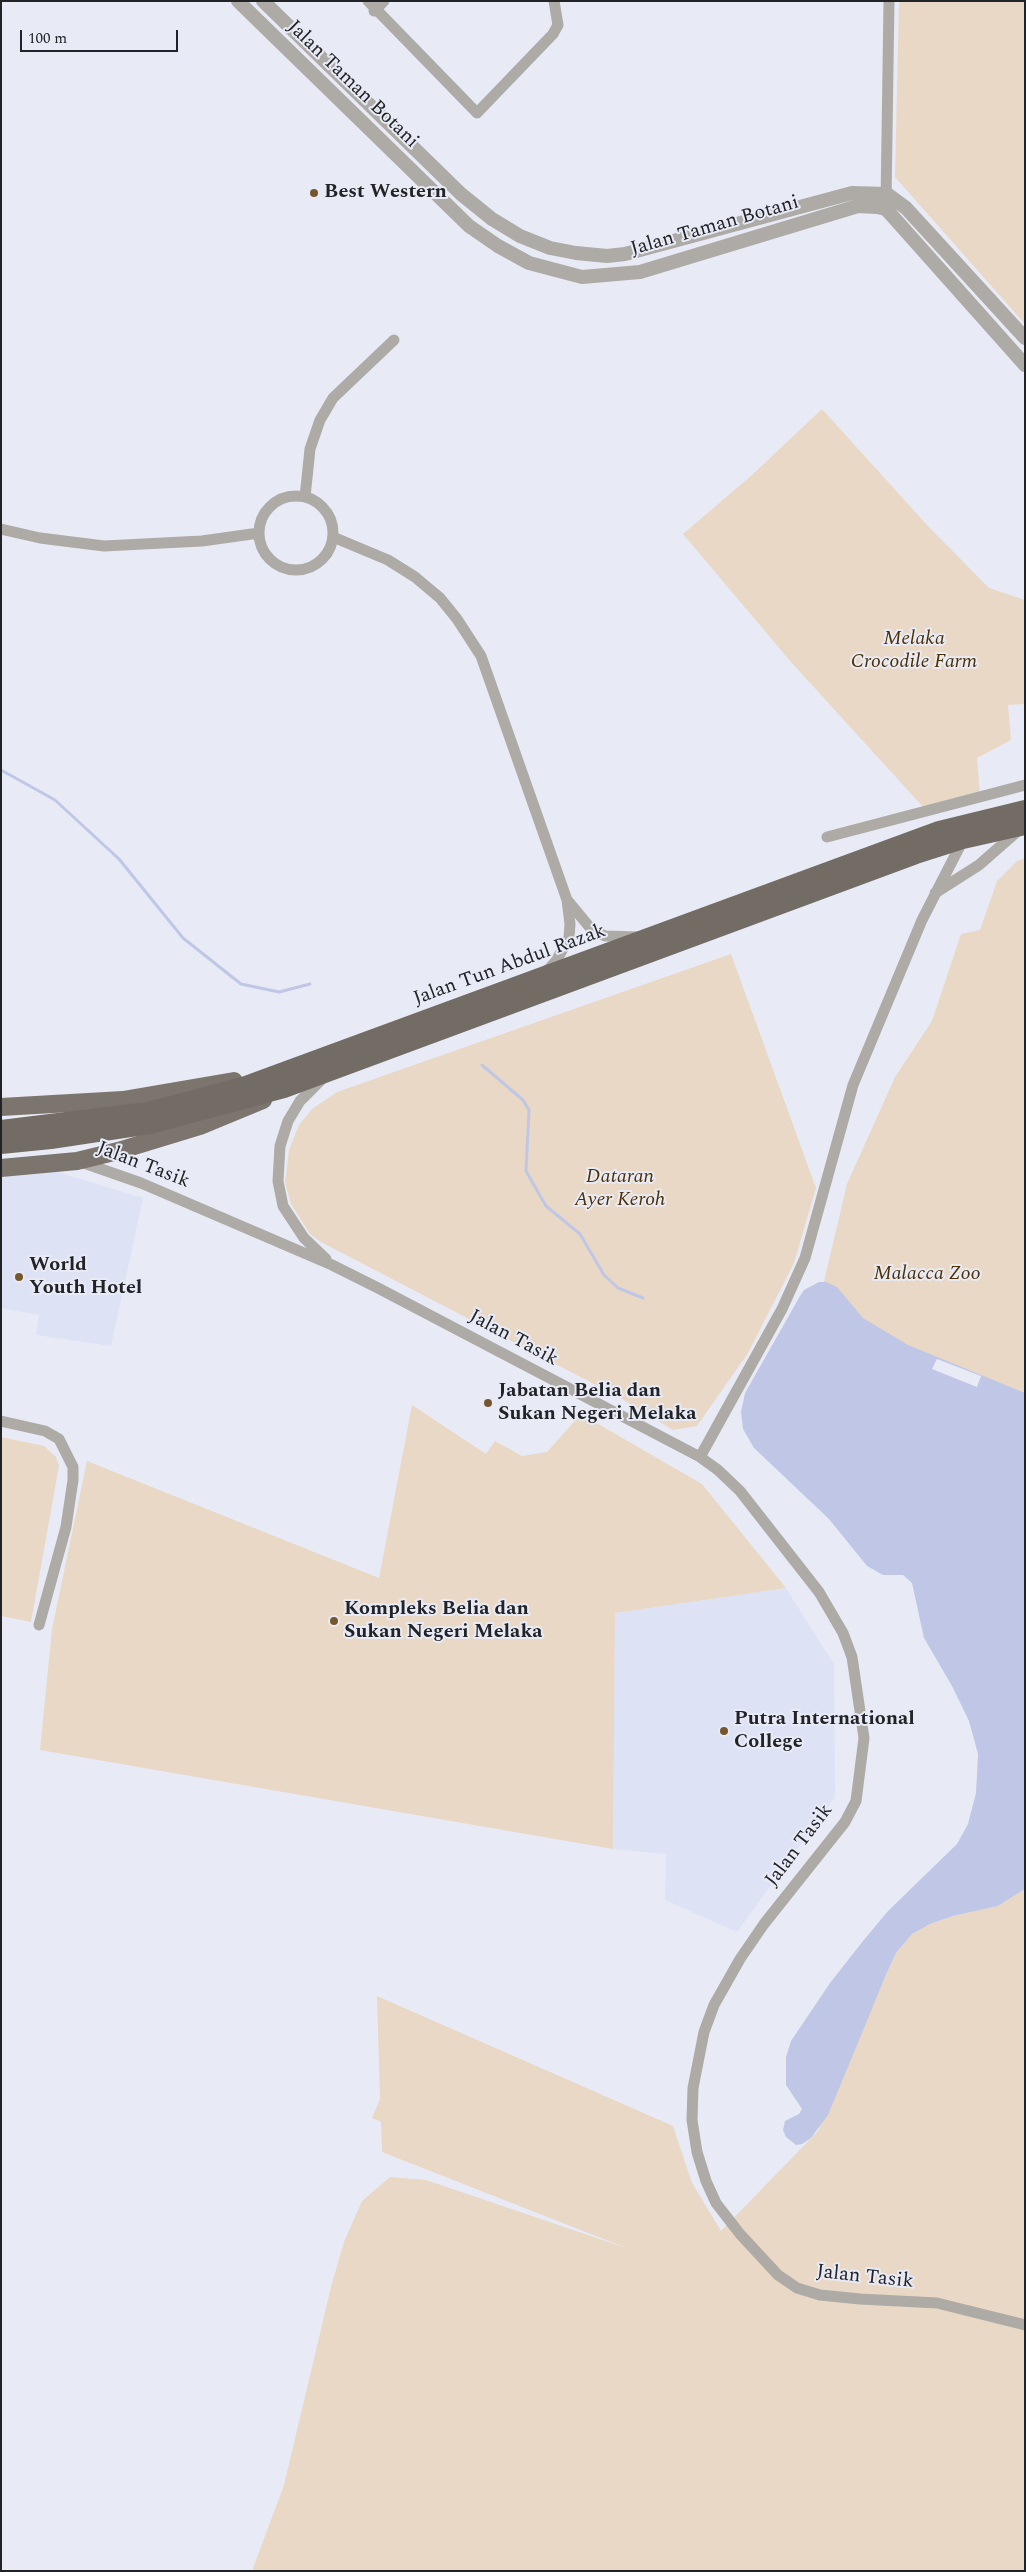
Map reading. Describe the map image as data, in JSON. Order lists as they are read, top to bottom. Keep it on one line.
{"streets":{"highway":["Jalan Tun Abdul Razak"],"street":["Jalan Taman Botani","Jalan Tasik"]},"crossings":[["Jalan Tun Abdul Razak","Jalan Tasik"]],"parks":["Melaka Crocodile Farm","Dataran Ayer Keroh","Malacca Zoo"],"places":["Best Western","World Youth Hotel","Jabatan Belia dan Sukan Negeri Melaka","Kompleks Belia dan Sukan Negeri Melaka","Putra International College"],"scale_bar":"100 m"}
